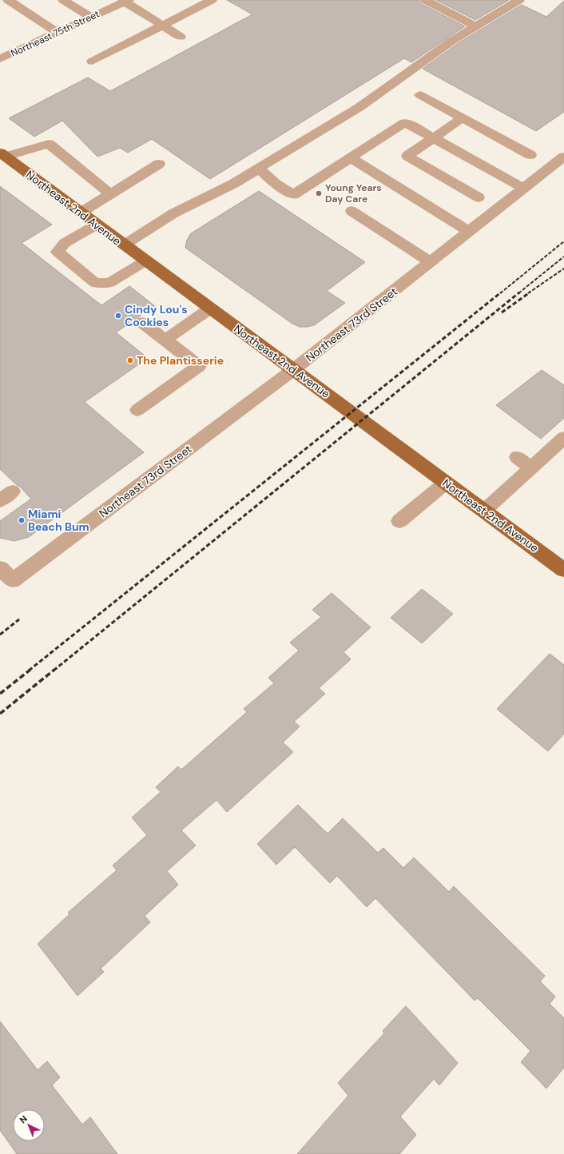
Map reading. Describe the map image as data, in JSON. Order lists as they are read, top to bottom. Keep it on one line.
{"streets":{"main road":["Northeast 2nd Avenue"],"street":["Northeast 75th Street","Northeast 73rd Street"]},"crossings":[["Northeast 2nd Avenue","Northeast 73rd Street"]],"places":["Young Years Day Care","Cindy Lou's Cookies","The Plantisserie","Miami Beach Bum"],"north":"top left"}
